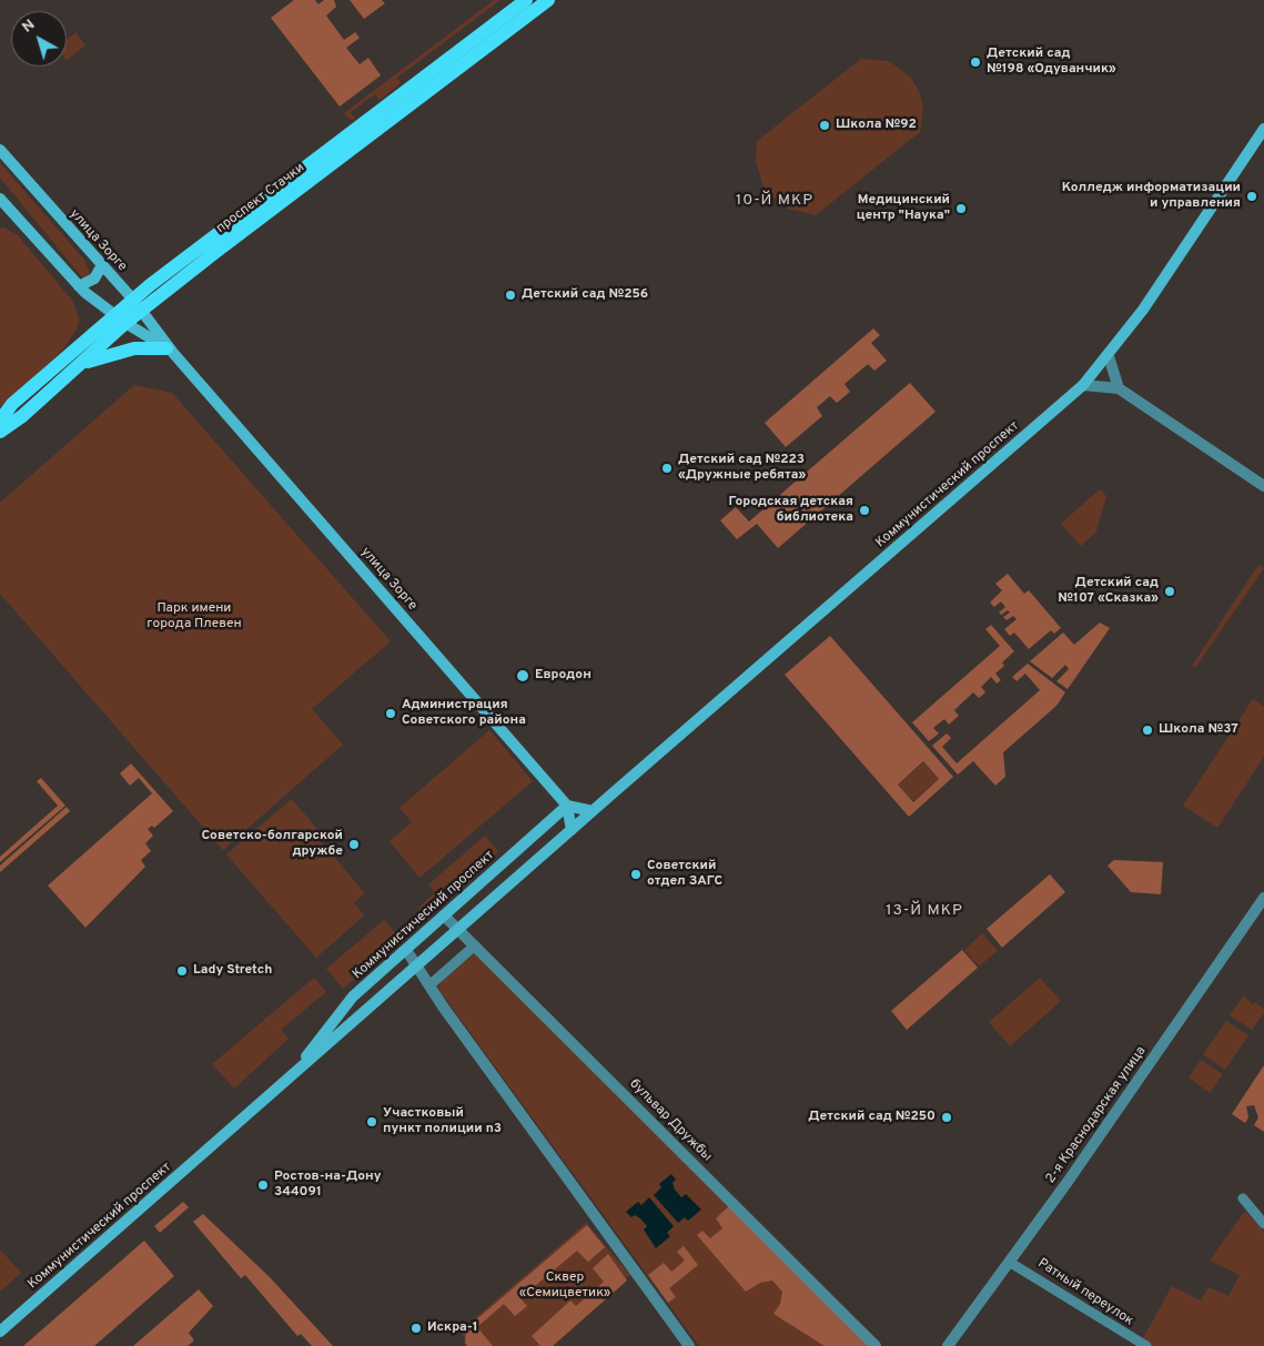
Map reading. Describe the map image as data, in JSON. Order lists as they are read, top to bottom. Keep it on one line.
{"streets":{"main road":["проспект Стачки","улица Зорге","Коммунистический проспект"],"street":["2-я Краснодарская улица","бульвар Дружбы","Ратный переулок"]},"crossings":[["проспект Стачки","улица Зорге"],["улица Зорге","Коммунистический проспект"],["Коммунистический проспект","бульвар Дружбы"],["2-я Краснодарская улица","Ратный переулок"]],"districts":["10-Й МКР","13-Й МКР"],"parks":["Парк имени города Плевен","Сквер «Семицветик»"],"places":["Детский сад №198 «Одуванчик»","Школа №92","Колледж информатизации и управления","Медицинский центр \"Наука\"","Детский сад №256","Детский сад №223 «Дружные ребята»","Городская детская библиотека","Детский сад №107 «Сказка»","Евродон","Администрация Советского района","Школа №37","Советско-болгарской дружбе","Советский отдел ЗАГС","Lady Stretch","Детский сад №250","Участковый пункт полиции n3","Ростов-на-Дону 344091","Искра-1"],"north":"top left"}
